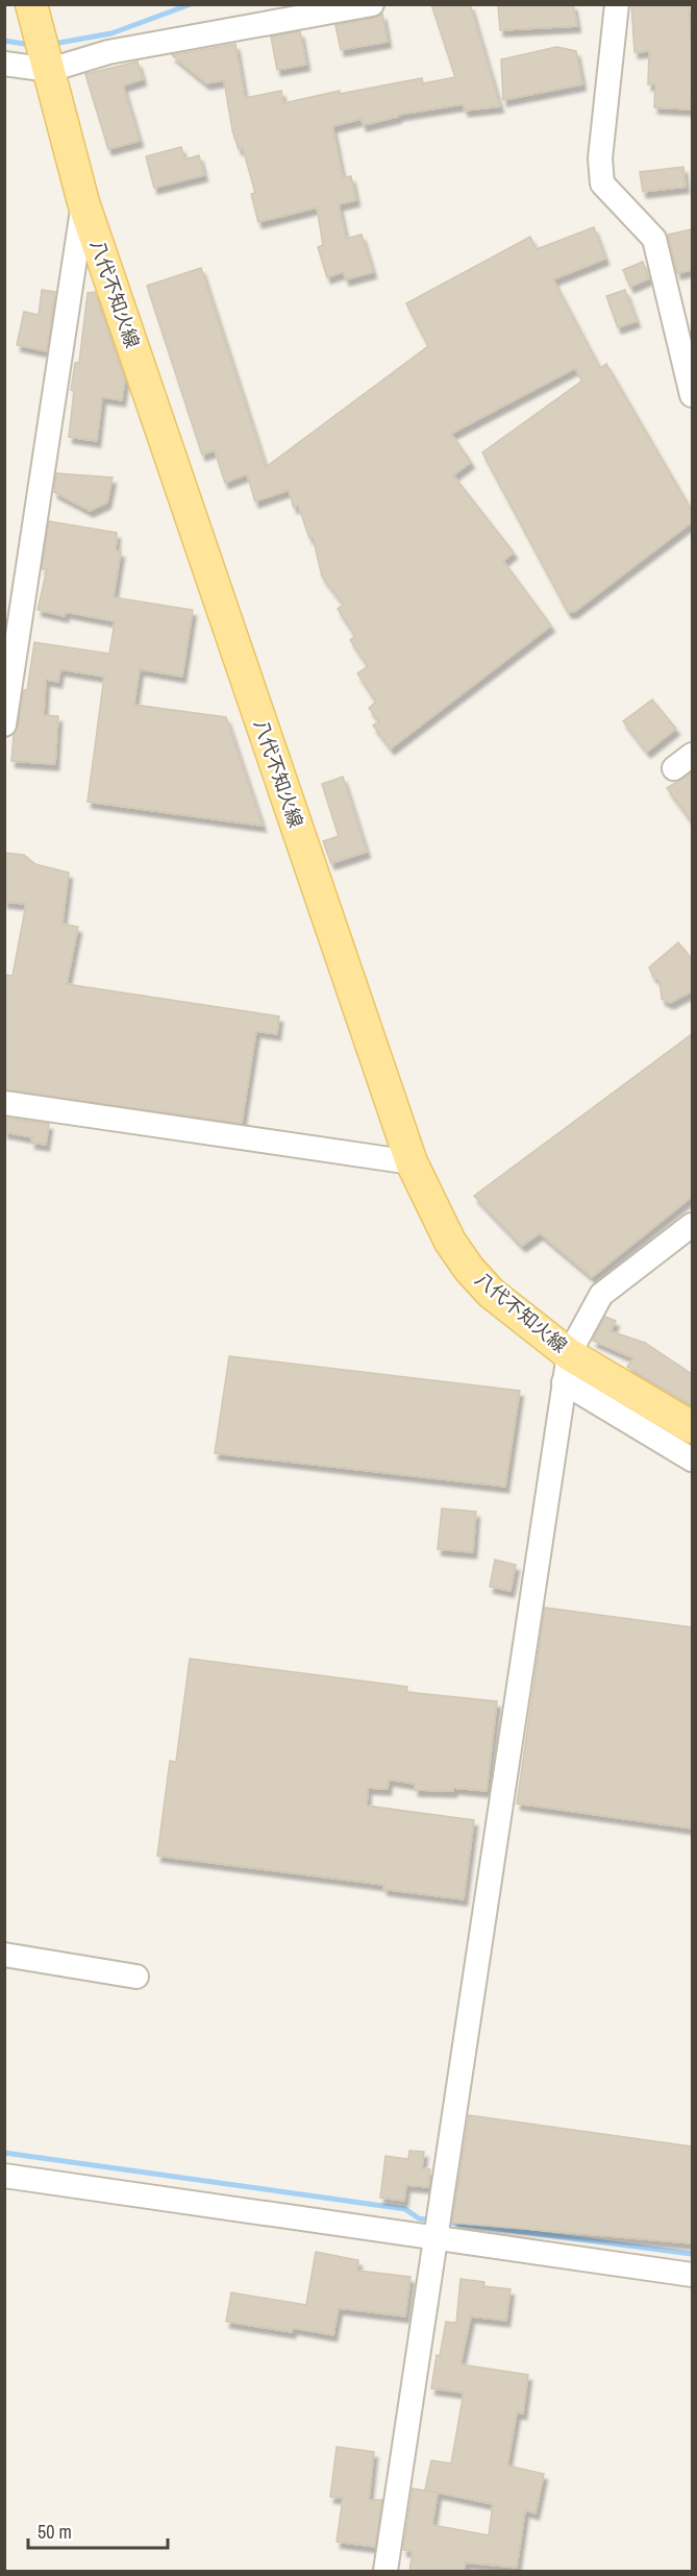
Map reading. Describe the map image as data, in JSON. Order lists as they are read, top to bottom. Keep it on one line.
{"streets":{"main road":["八代不知火線"]},"scale_bar":"50 m"}
